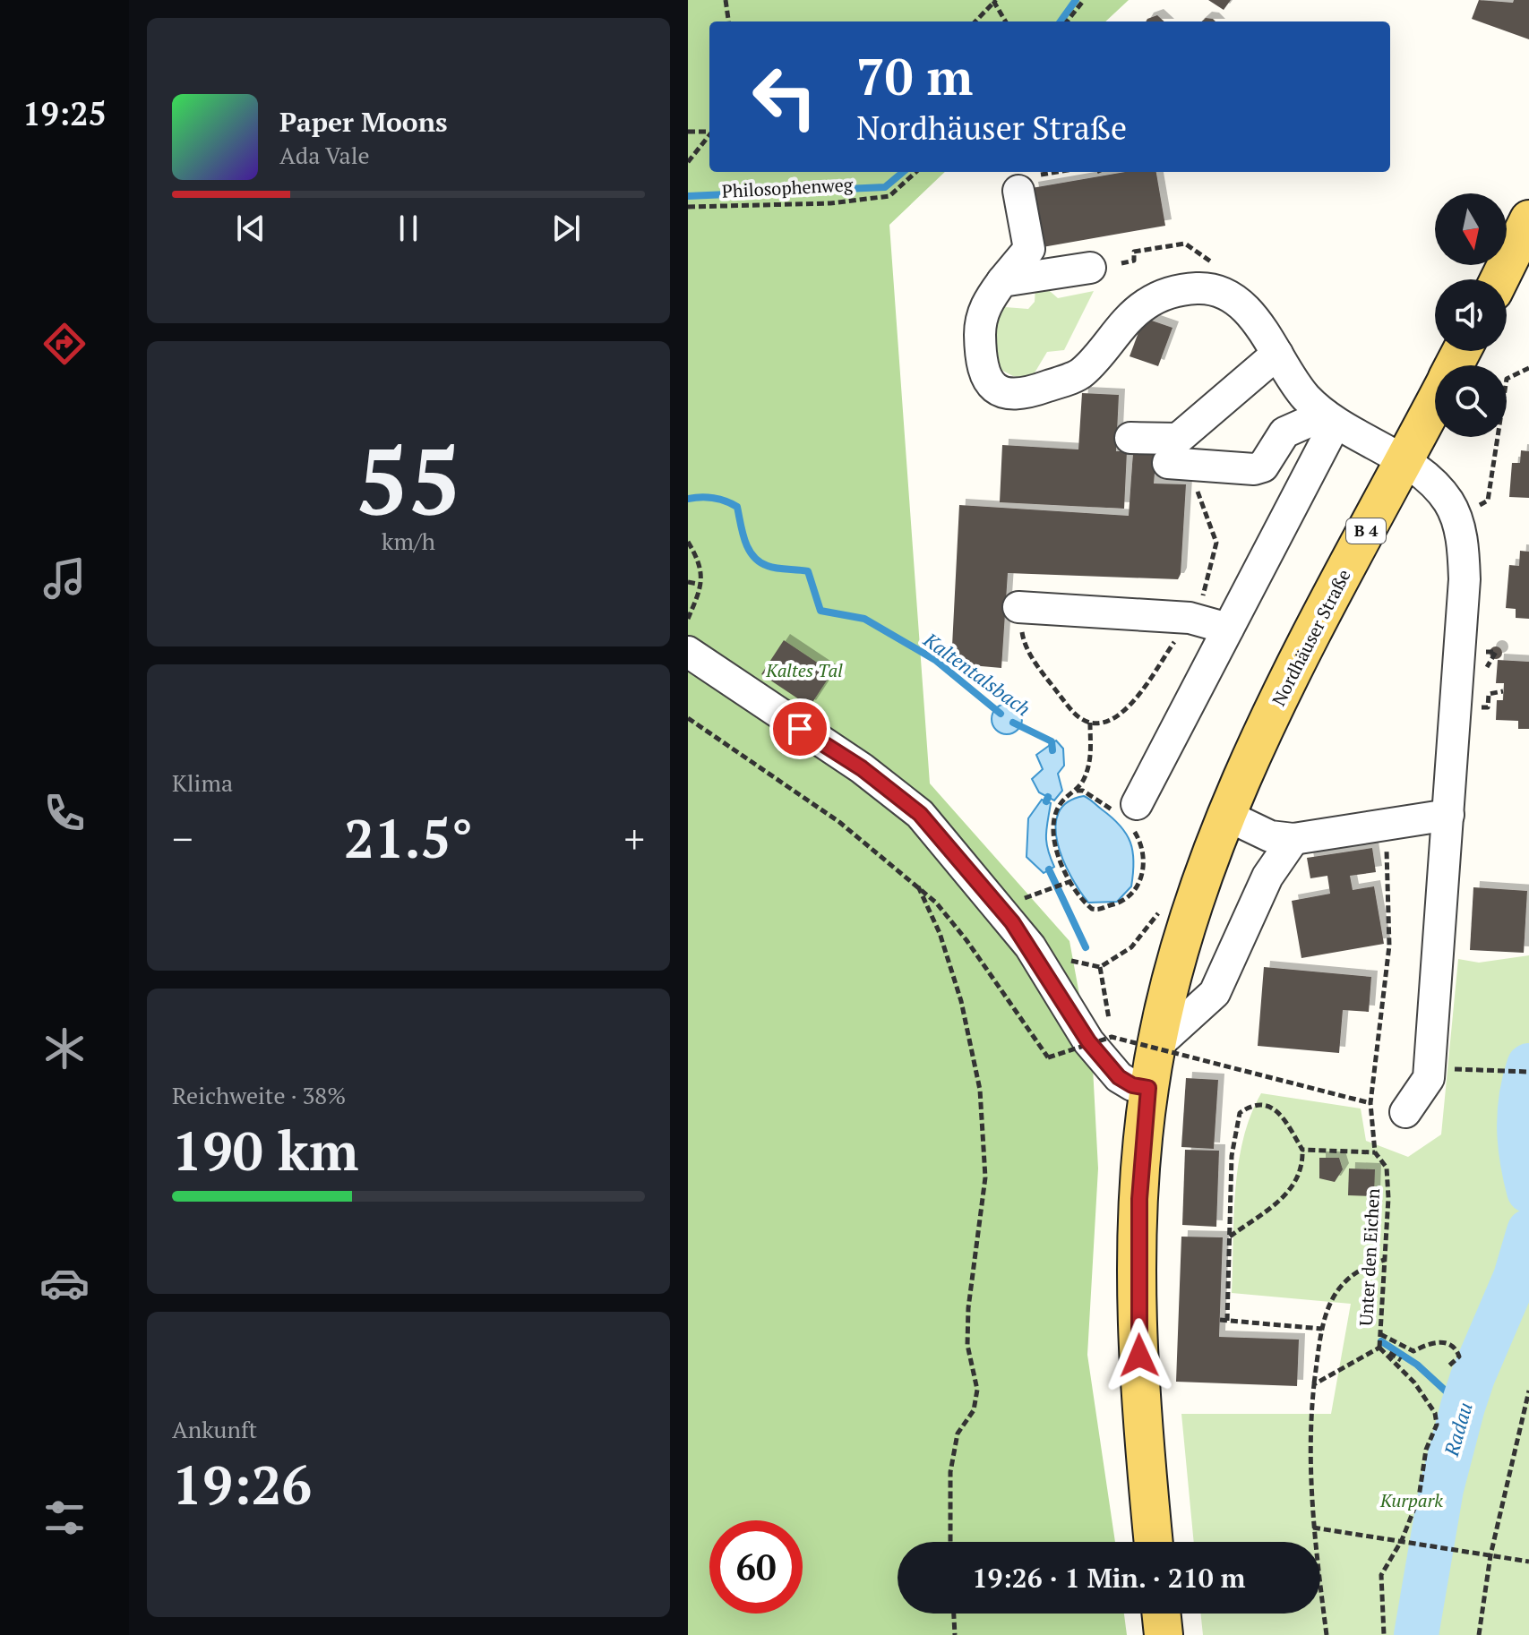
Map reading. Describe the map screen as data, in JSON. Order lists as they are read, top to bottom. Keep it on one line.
{"streets":{"main road":["B 4","Nordhäuser Straße"],"path":["Philosophenweg","Unter den Eichen"]},"water":["Kaltentalsbach","Radau"],"parks":["Kaltes Tal","Kurpark"],"north":"bottom","page":{"tabs":"19:25","turn":["70 m","Nordhäuser Straße"],"song":["Paper Moons","Ada Vale"],"tile":[["55","km/h"],"Klima",["Reichweite · 38%","190 km"],["Ankunft","19:26"]],"heat":["−","21.5°","+"],"limit":"60","trip":"19:26 · 1 Min. · 210 m"}}
